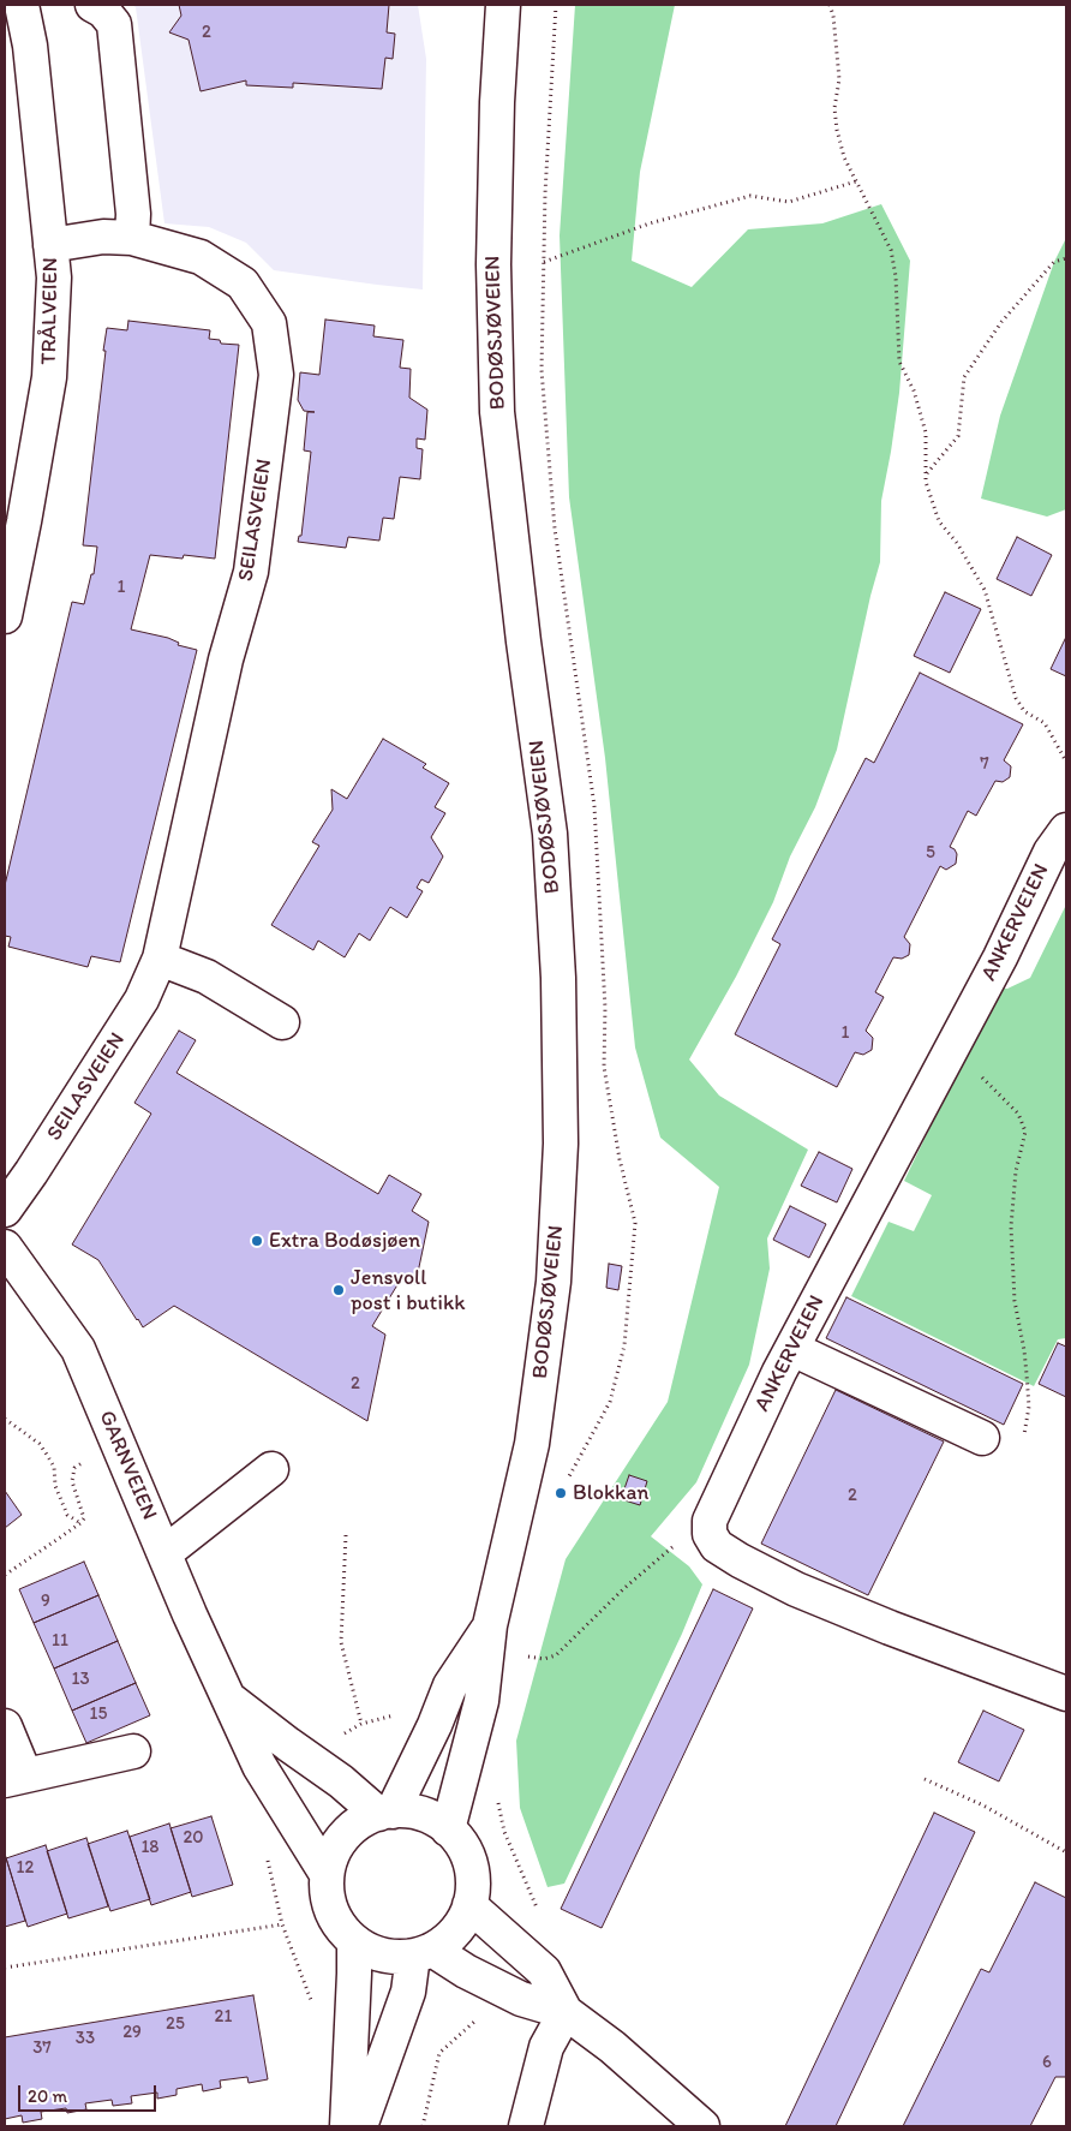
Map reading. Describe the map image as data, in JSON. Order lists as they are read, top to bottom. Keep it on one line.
{"streets":{"street":["TRÅLVEIEN","BODØSJØVEIEN","SEILASVEIEN","ANKERVEIEN","GARNVEIEN"]},"crossings":[["TRÅLVEIEN","SEILASVEIEN"],["BODØSJØVEIEN","GARNVEIEN"]],"places":["Extra Bodøsjøen","Jensvoll post i butikk","Blokkan"],"house_numbers":["2","1","7","5","1","2","2","9","11","13","15","20","18","12","21","25","29","33","37","6"],"scale_bar":"20 m"}
